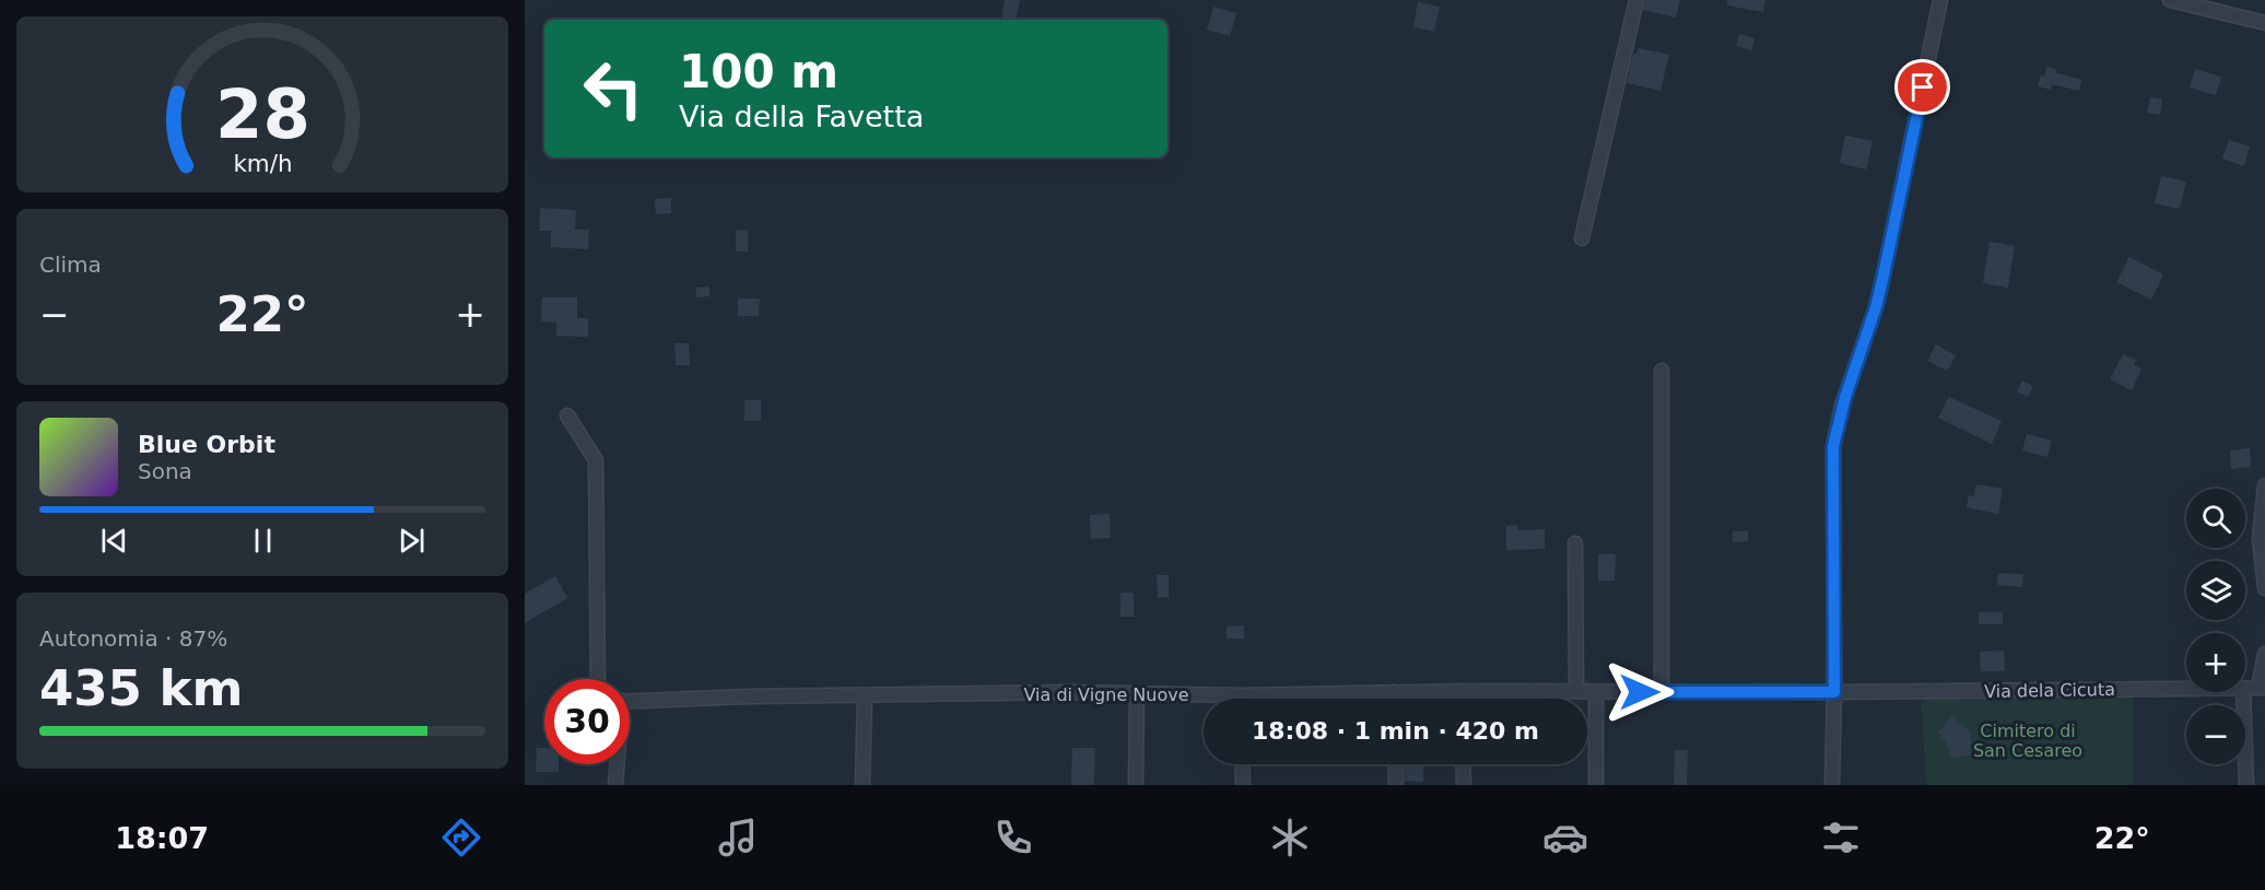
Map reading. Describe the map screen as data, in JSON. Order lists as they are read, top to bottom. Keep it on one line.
{"streets":{"street":["Via dela Cicuta","Via di Vigne Nuove"]},"crossings":[["Via dela Cicuta","Via di Vigne Nuove"]],"parks":["Cimitero di San Cesareo"],"page":{"turn":["100 m","Via della Favetta"],"tile":["Clima",["Autonomia · 87%","435 km"]],"heat":["−","22°","+"],"song":["Blue Orbit","Sona"],"map_buttons":["+","−"],"limit":"30","trip":"18:08 · 1 min · 420 m","tabs":["18:07","22°"],"gauge":["28","km/h"]}}
